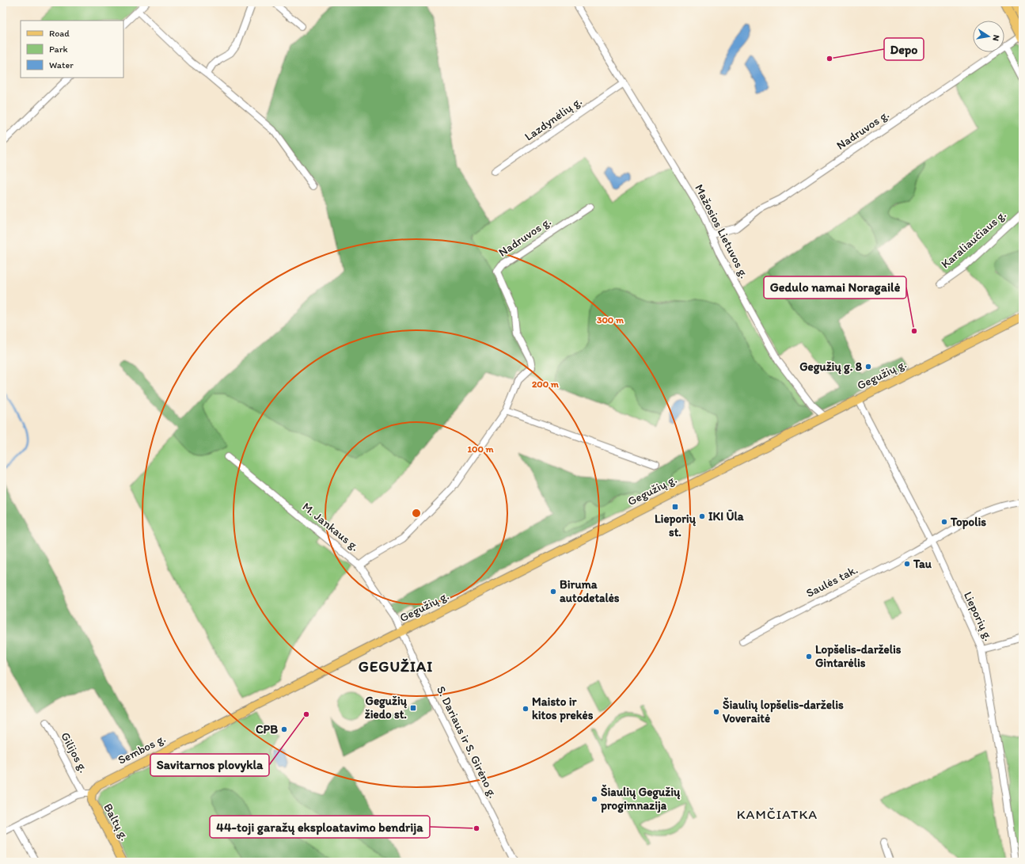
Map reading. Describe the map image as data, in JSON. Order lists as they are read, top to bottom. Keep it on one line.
{"streets":{"main road":["Gegužių g.","Sembos g.","Baltų g."],"street":["Lazdynėlių g.","Nadruvos g.","Mažosios Lietuvos g.","Karaliaučiaus g.","M. Jankaus g.","Saulės tak.","Lieporių g.","S. Dariaus ir S. Girėno g.","Gilijos g."]},"crossings":[["Lazdynėlių g.","Mažosios Lietuvos g."],["Nadruvos g.","Mažosios Lietuvos g."],["Nadruvos g.","M. Jankaus g."],["Mažosios Lietuvos g.","Gegužių g."],["Gegužių g.","M. Jankaus g."],["Gegužių g.","Lieporių g."],["Gegužių g.","S. Dariaus ir S. Girėno g."],["Gegužių g.","Sembos g."],["M. Jankaus g.","S. Dariaus ir S. Girėno g."],["Saulės tak.","Lieporių g."],["Sembos g.","Baltų g."]],"districts":["GEGUŽIAI","KAMČIATKA"],"places":{"other":["Depo","Gedulo namai Noragailė","Gegužių g. 8","IKI Ūla","Topolis","Tau","Biruma autodetalės","Lopšelis-darželis Gintarėlis","Maisto ir kitos prekės","Šiaulių lopšelis-darželis Voveraitė","Savitarnos plovykla","CPB","Šiaulių Gegužių progimnazija","44-toji garažų eksploatavimo bendrija"],"transit":["Lieporių st.","Gegužių žiedo st."]},"legend":["Road","Park","Water"],"north":"right","rings":["300 m","200 m","100 m"]}
